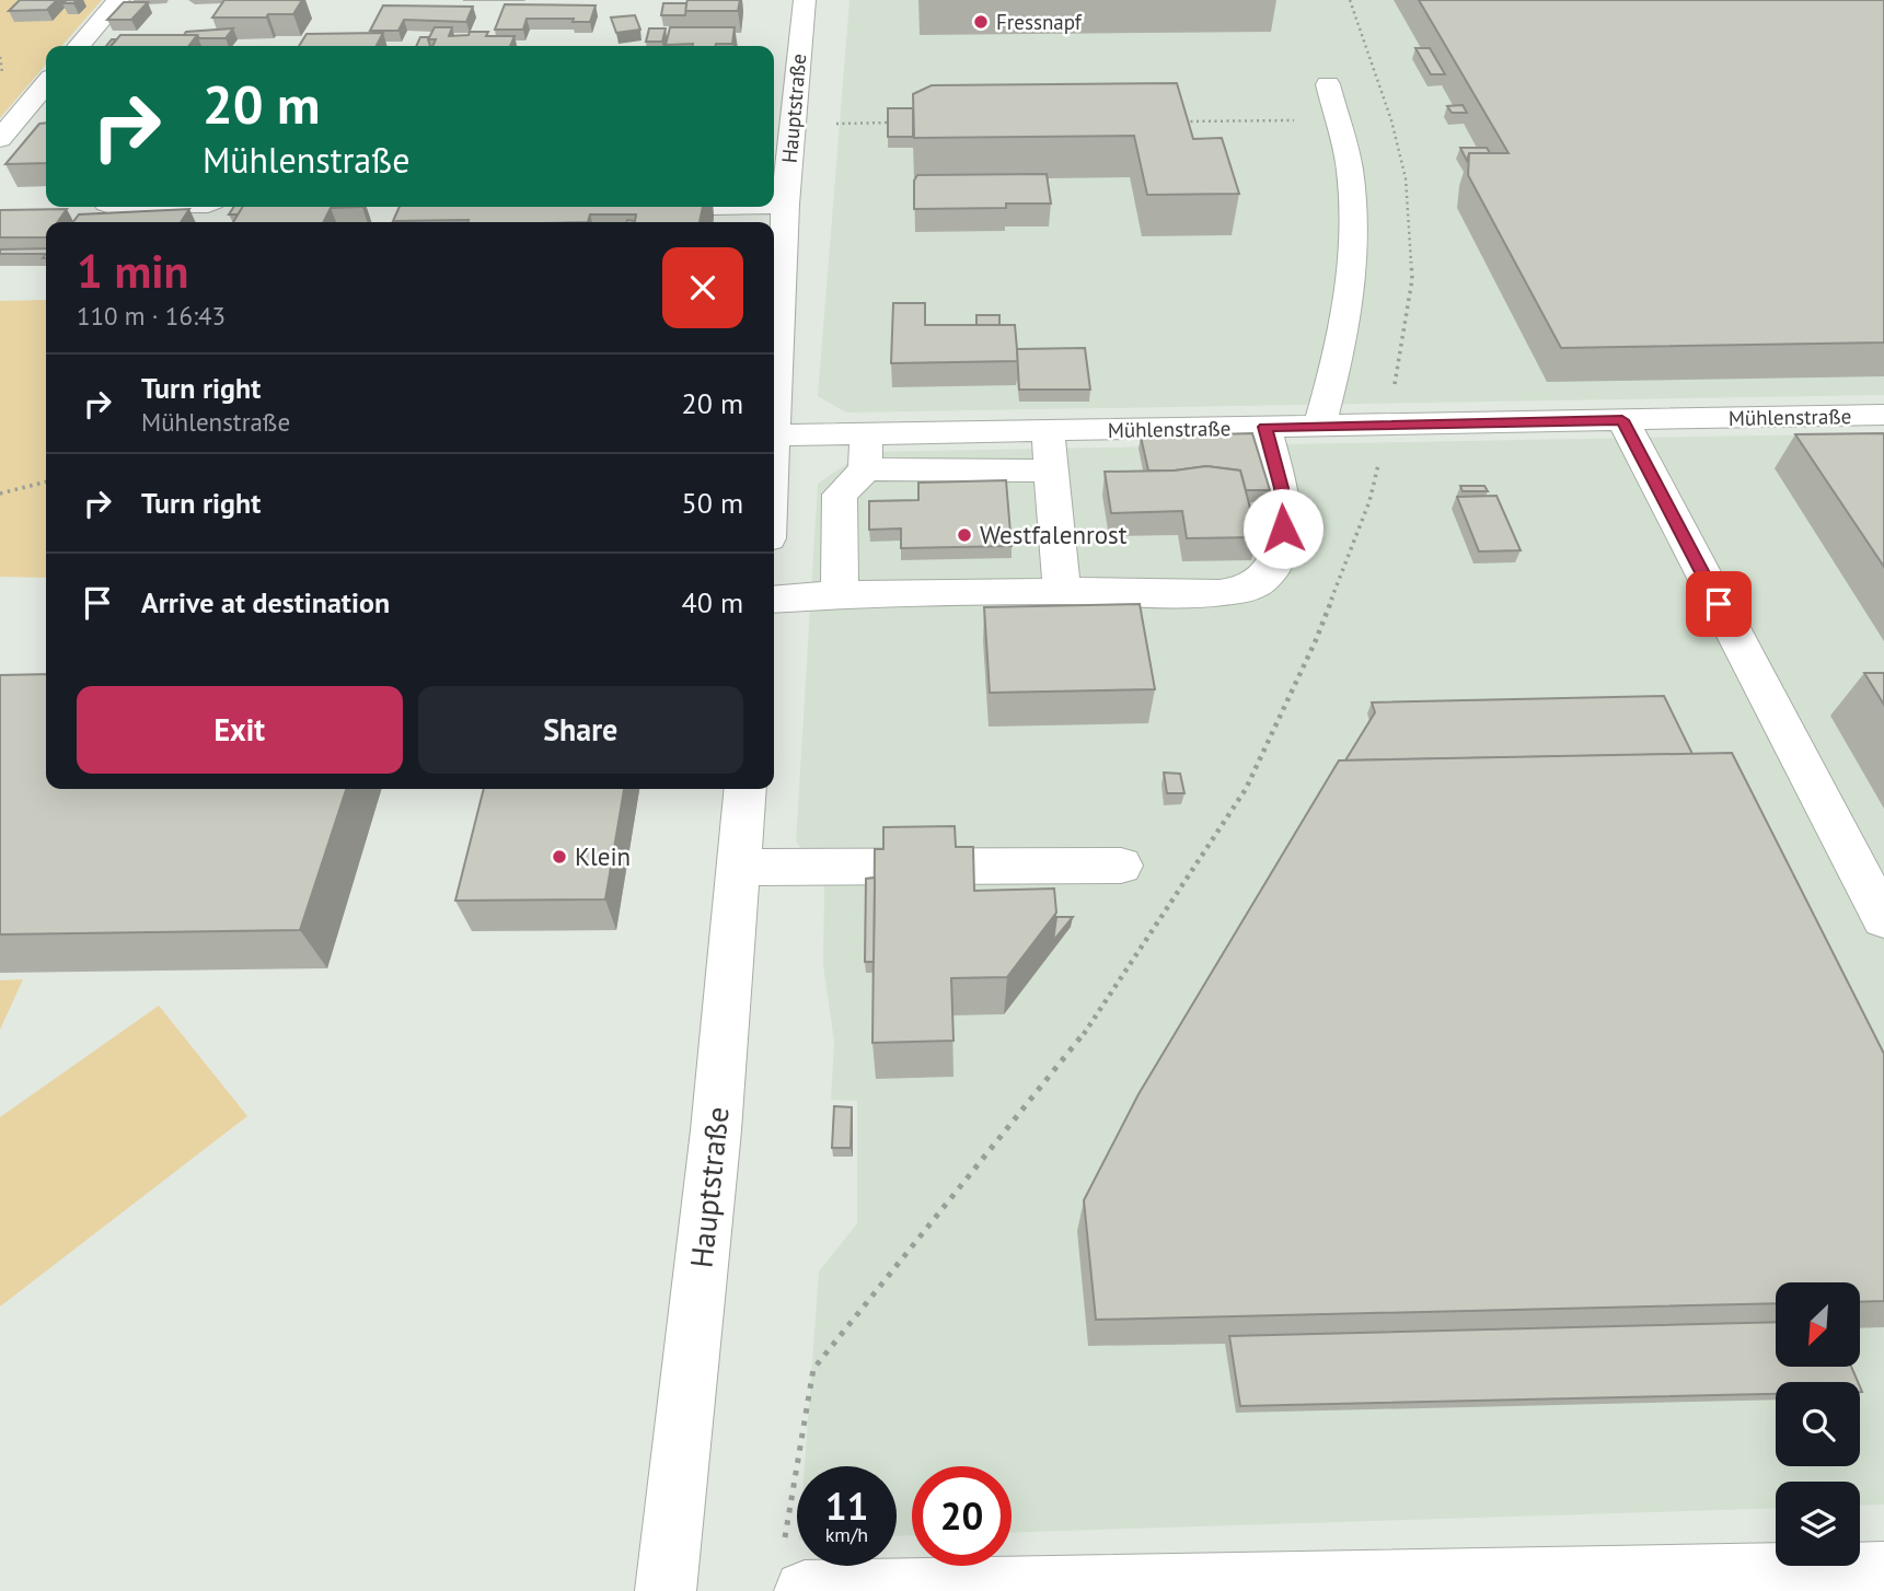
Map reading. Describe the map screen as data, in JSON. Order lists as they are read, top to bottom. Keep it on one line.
{"streets":{"street":["Hauptstraße","Mühlenstraße"]},"crossings":[["Hauptstraße","Mühlenstraße"]],"places":["Fressnapf","Westfalenrost","Klein"],"north":"bottom left","page":{"turn":["20 m","Mühlenstraße"],"heading":["1 min","110 m · 16:43"],"list":[{"name":"Turn right","note":"Mühlenstraße","value":"20 m"},{"name":"Turn right","value":"50 m"},{"name":"Arrive at destination","value":"40 m"}],"buttons":["Exit","Share"],"speed":"11 km/h","limit":"20"}}
